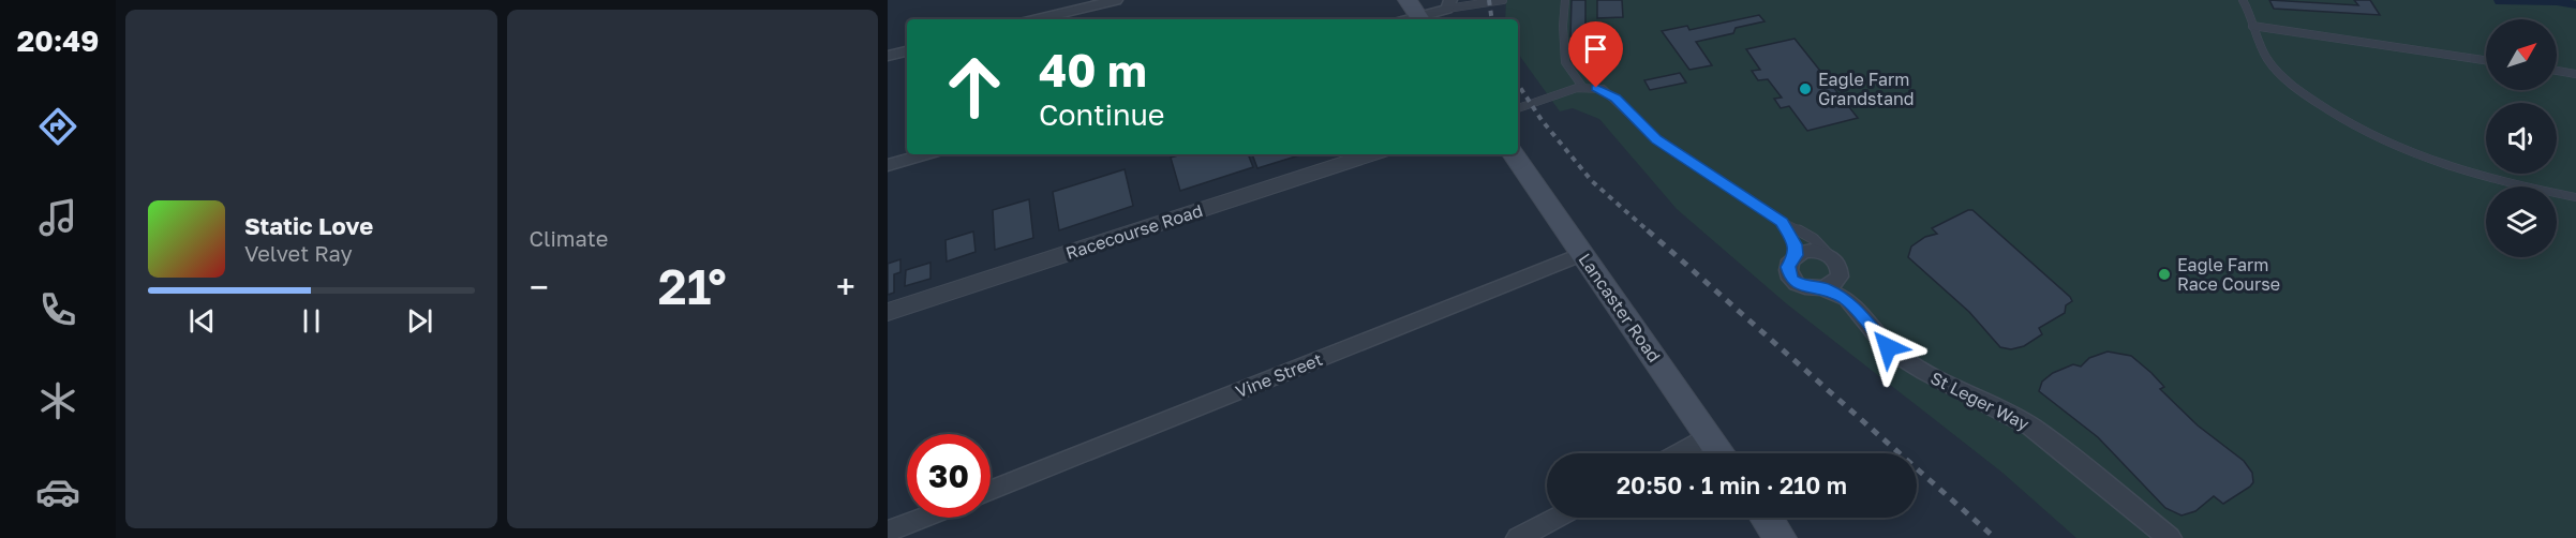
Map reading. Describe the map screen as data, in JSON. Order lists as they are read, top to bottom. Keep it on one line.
{"streets":{"main road":["Lancaster Road"],"street":["Racecourse Road","Vine Street","St Leger Way"]},"crossings":[["Lancaster Road","Vine Street"]],"places":["Eagle Farm Grandstand","Eagle Farm Race Course"],"north":"top right","page":{"tabs":"20:49","tile":"Climate","turn":["40 m","Continue"],"song":["Static Love","Velvet Ray"],"heat":["−","21°","+"],"limit":"30","trip":"20:50 · 1 min · 210 m"}}
